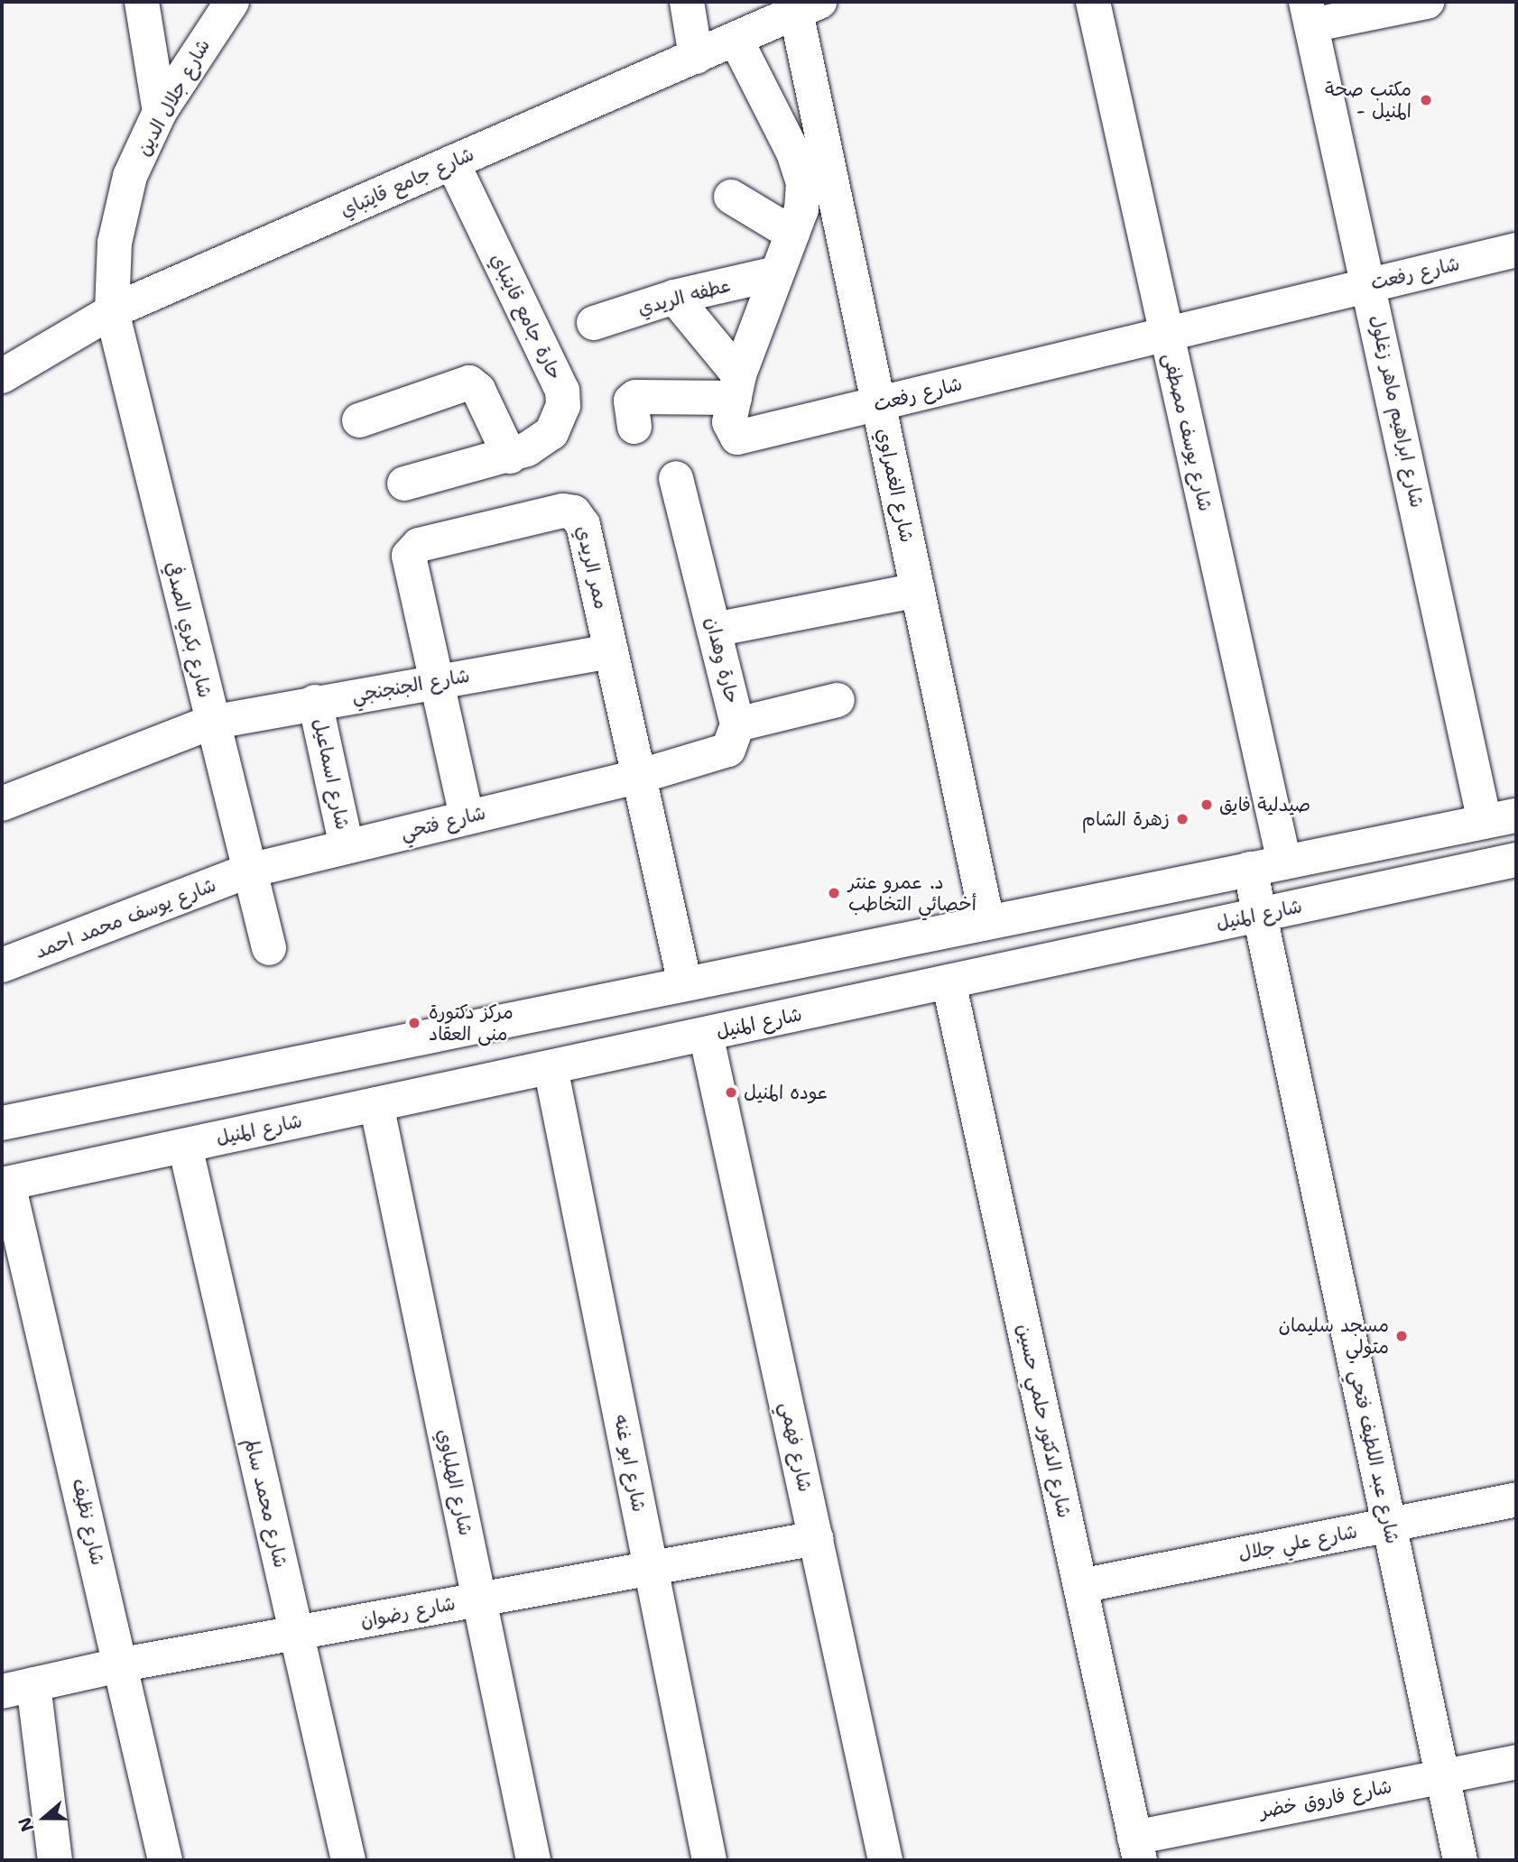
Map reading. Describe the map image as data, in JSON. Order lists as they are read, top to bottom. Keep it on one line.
{"streets":{"street":["شارع جلال الدين","شارع جامع قايتباي","شارع رفعت","عطفه الريدي","حارة جامع قايتباي","شارع ابراهيم ماهر زغلول","شارع يوسف مصطفى","شارع الغمراوي","ممر الريدي","شارع بكري الصدفي","حارة وهدان","شارع الجنجنجي","شارع اسماعيل","شارع فتحي","شارع المنيل","شارع يوسف محمد احمد","شارع الدكتور حلمي حسين","شارع فهمي","شارع عبد اللطيف فتحي","شارع ابو غنه","شارع الهلباوي","شارع محمد سالم","شارع نظيف","شارع علي جلال","شارع رضوان","شارع فاروق خضر"]},"crossings":[["شارع جلال الدين","شارع جامع قايتباي"],["شارع جلال الدين","شارع بكري الصدفي"],["شارع جامع قايتباي","شارع رفعت"],["شارع جامع قايتباي","حارة جامع قايتباي"],["شارع جامع قايتباي","شارع الغمراوي"],["شارع جامع قايتباي","شارع بكري الصدفي"],["شارع رفعت","عطفه الريدي"],["شارع رفعت","شارع ابراهيم ماهر زغلول"],["شارع رفعت","شارع يوسف مصطفى"],["شارع رفعت","شارع الغمراوي"],["ممر الريدي","حارة وهدان"],["ممر الريدي","شارع الجنجنجي"],["ممر الريدي","شارع فتحي"],["شارع بكري الصدفي","شارع الجنجنجي"],["شارع بكري الصدفي","شارع فتحي"],["شارع بكري الصدفي","شارع يوسف محمد احمد"],["حارة وهدان","شارع فتحي"],["شارع الجنجنجي","شارع اسماعيل"],["شارع اسماعيل","شارع فتحي"],["شارع فتحي","شارع يوسف محمد احمد"],["شارع المنيل","شارع الدكتور حلمي حسين"],["شارع المنيل","شارع فهمي"],["شارع المنيل","شارع عبد اللطيف فتحي"],["شارع المنيل","شارع ابو غنه"],["شارع المنيل","شارع الهلباوي"],["شارع المنيل","شارع محمد سالم"],["شارع المنيل","شارع نظيف"],["شارع الدكتور حلمي حسين","شارع علي جلال"],["شارع الدكتور حلمي حسين","شارع فاروق خضر"],["شارع فهمي","شارع رضوان"],["شارع عبد اللطيف فتحي","شارع علي جلال"],["شارع عبد اللطيف فتحي","شارع فاروق خضر"],["شارع ابو غنه","شارع رضوان"],["شارع الهلباوي","شارع رضوان"],["شارع محمد سالم","شارع رضوان"],["شارع نظيف","شارع رضوان"]],"places":["مكتب صحة - المنيل","صيدلية فايق","زهرة الشام","د. عمرو عنتر أخصائي التخاطب","مركز دكتورة منى العقاد","عوده المنيل","مسجد سليمان متولي"],"north":"left"}
